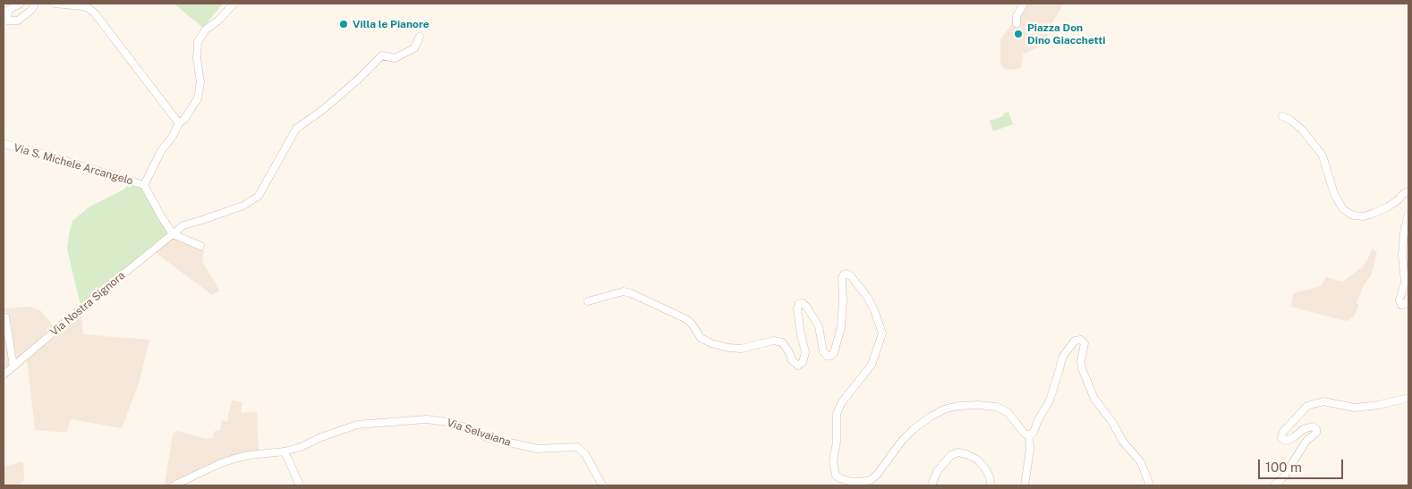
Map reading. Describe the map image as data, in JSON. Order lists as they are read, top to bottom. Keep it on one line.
{"streets":{"street":["Via S. Michele Arcangelo","Via Nostra Signora","Via Selvaiana"]},"places":["Villa le Pianore","Piazza Don Dino Giacchetti"],"scale_bar":"100 m"}
